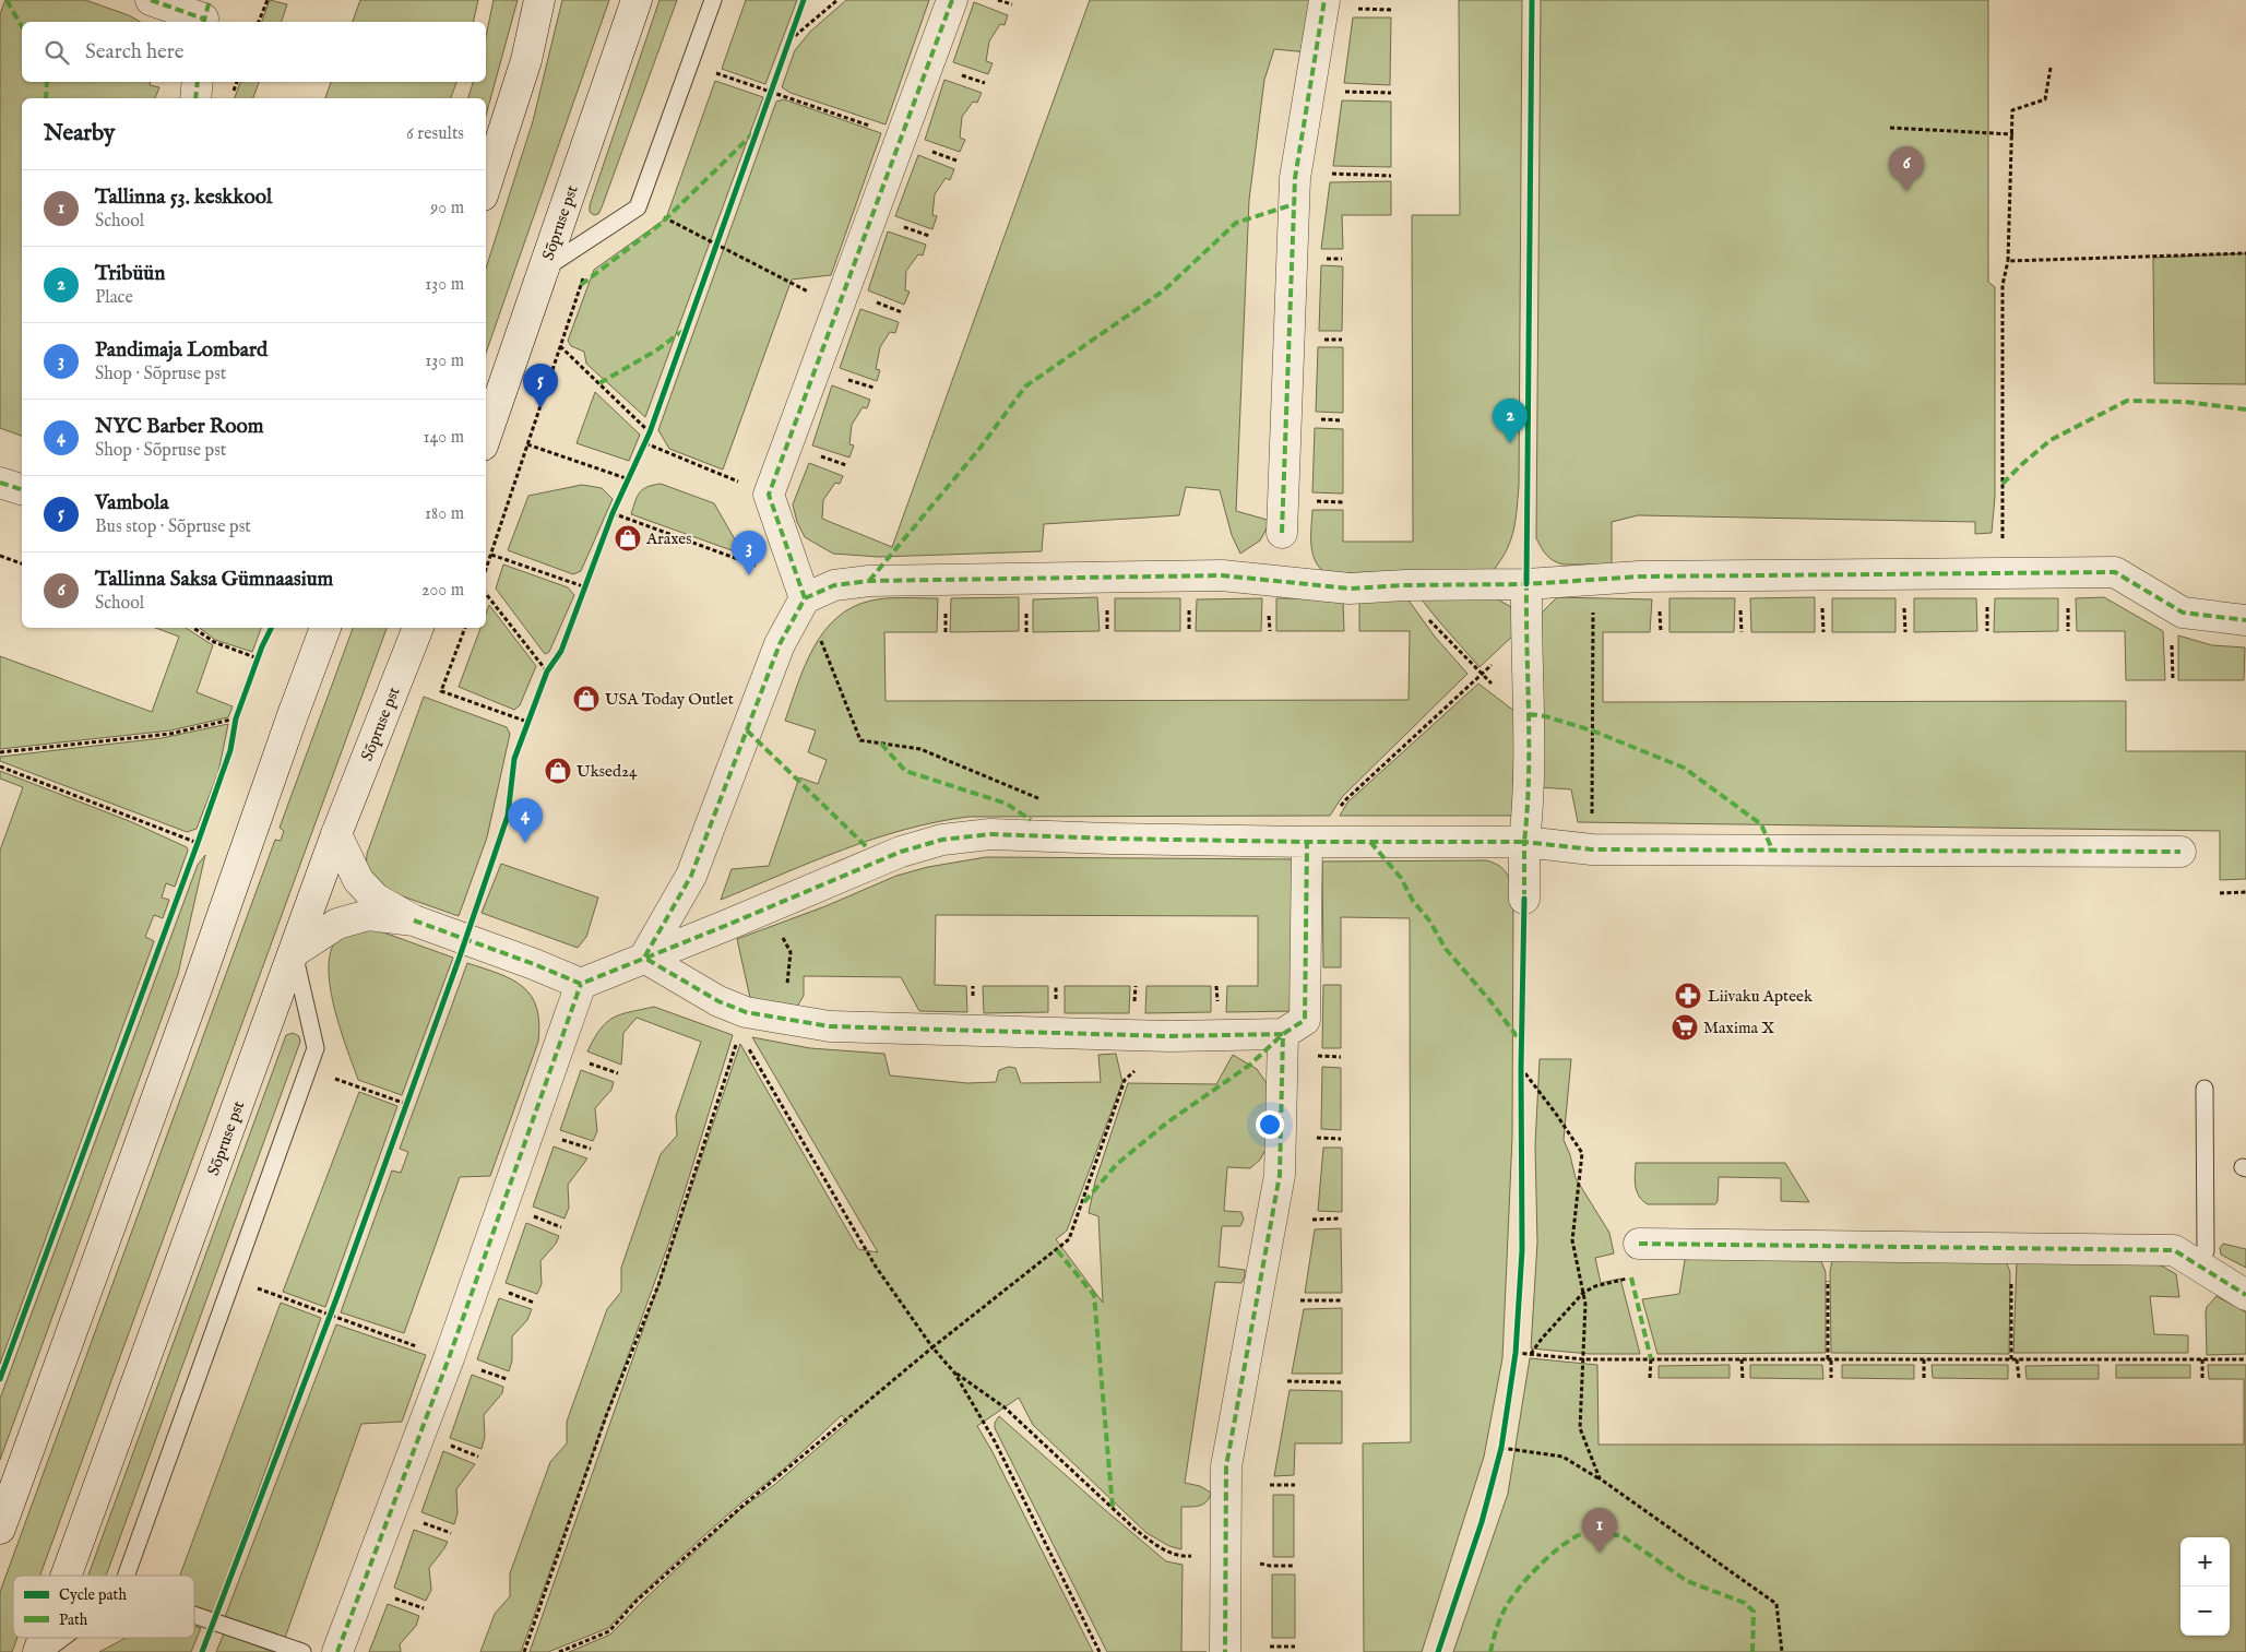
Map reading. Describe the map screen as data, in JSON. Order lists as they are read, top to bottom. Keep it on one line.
{"streets":{"street":["Sõpruse pst"]},"places":{"shop":["Araxes","USA Today Outlet","Uksed24"],"pharmacy":["Liivaku Apteek"],"supermarket":["Maxima X"]},"legend":["Cycle path","Path"],"page":{"search":"Search here","heading":["Nearby","6 results"],"pins":["6","5","2","3","4","1"],"list":[{"mark":"1","name":"Tallinna 53. keskkool","note":"School","value":"90 m"},{"mark":"2","name":"Tribüün","note":"Place","value":"130 m"},{"mark":"3","name":"Pandimaja Lombard","note":"Shop · Sõpruse pst","value":"130 m"},{"mark":"4","name":"NYC Barber Room","note":"Shop · Sõpruse pst","value":"140 m"},{"mark":"5","name":"Vambola","note":"Bus stop · Sõpruse pst","value":"180 m"},{"mark":"6","name":"Tallinna Saksa Gümnaasium","note":"School","value":"200 m"}],"map_buttons":["+","−"]}}
